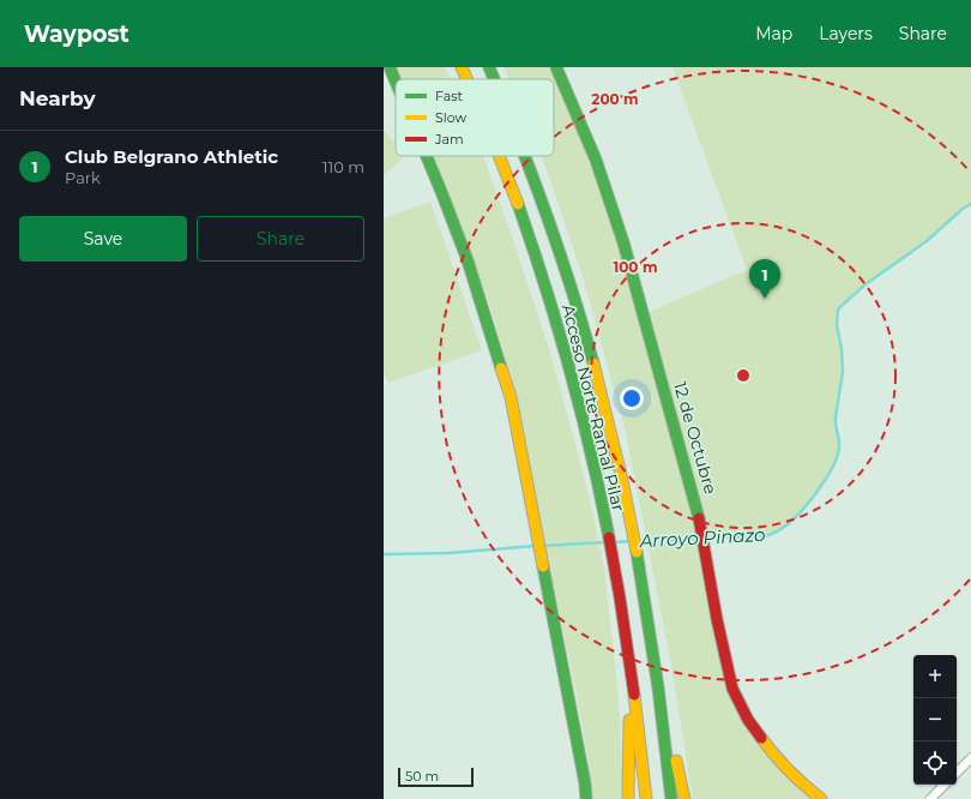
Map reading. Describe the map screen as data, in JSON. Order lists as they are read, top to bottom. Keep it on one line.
{"streets":{"main road":["Acceso Norte Ramal Pilar","12 de Octubre"]},"water":["Arroyo Pinazo"],"legend":["Fast","Slow","Jam"],"scale_bar":"50 m","page":{"header":"Waypost","nav":["Map","Layers","Share"],"heading":"Nearby","list":[{"mark":"1","name":"Club Belgrano Athletic","note":"Park","value":"110 m"}],"buttons":["Save","Share"],"pins":"1","map_buttons":["+","−"],"scale":"50 m"},"rings":["200 m","100 m"]}
